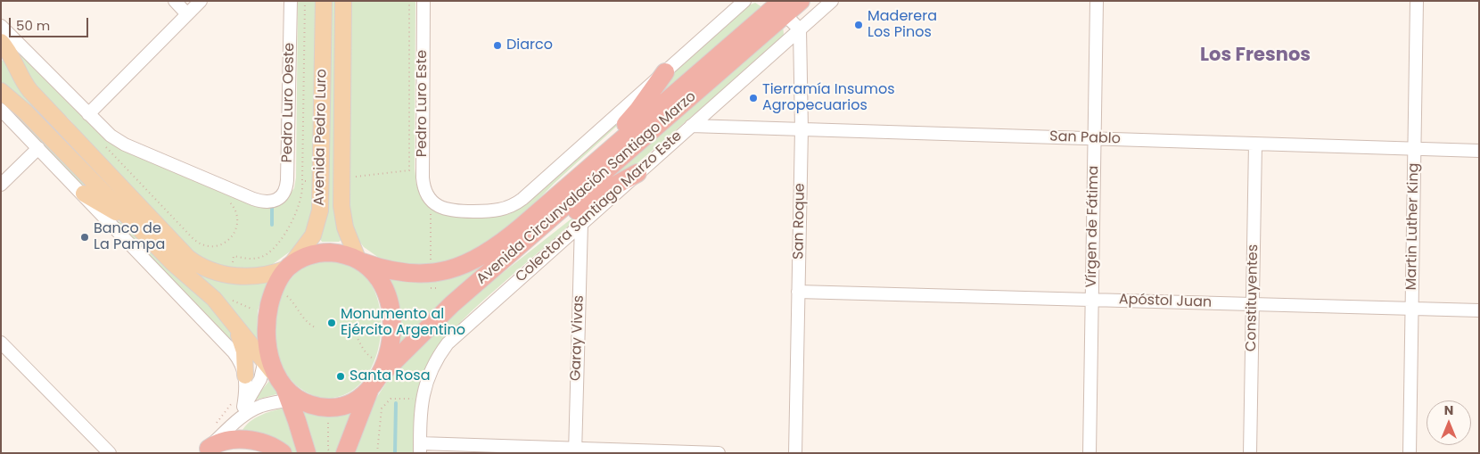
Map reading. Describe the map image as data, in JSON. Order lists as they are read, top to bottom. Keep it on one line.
{"streets":{"highway":["Avenida Circunvalación Santiago Marzo"],"main road":["Avenida Pedro Luro"],"street":["Pedro Luro Oeste","Pedro Luro Este","San Pablo","Colectora Santiago Marzo Este","San Roque","Vírgen de Fátima","Martin Luther King","Constituyentes","Apóstol Juan","Garay Vivas"]},"crossings":[["Avenida Pedro Luro","Avenida Circunvalación Santiago Marzo"],["San Pablo","Colectora Santiago Marzo Este"],["San Pablo","San Roque"],["San Pablo","Vírgen de Fátima"],["San Pablo","Martin Luther King"],["San Pablo","Constituyentes"],["Colectora Santiago Marzo Este","San Roque"],["Colectora Santiago Marzo Este","Garay Vivas"],["San Roque","Apóstol Juan"],["Vírgen de Fátima","Apóstol Juan"],["Martin Luther King","Apóstol Juan"],["Constituyentes","Apóstol Juan"]],"districts":["Los Fresnos"],"places":["Maderera Los Pinos","Diarco","Tierramía Insumos Agropecuarios","Banco de La Pampa","Monumento al Ejército Argentino","Santa Rosa"],"scale_bar":"50 m","north":"top"}
